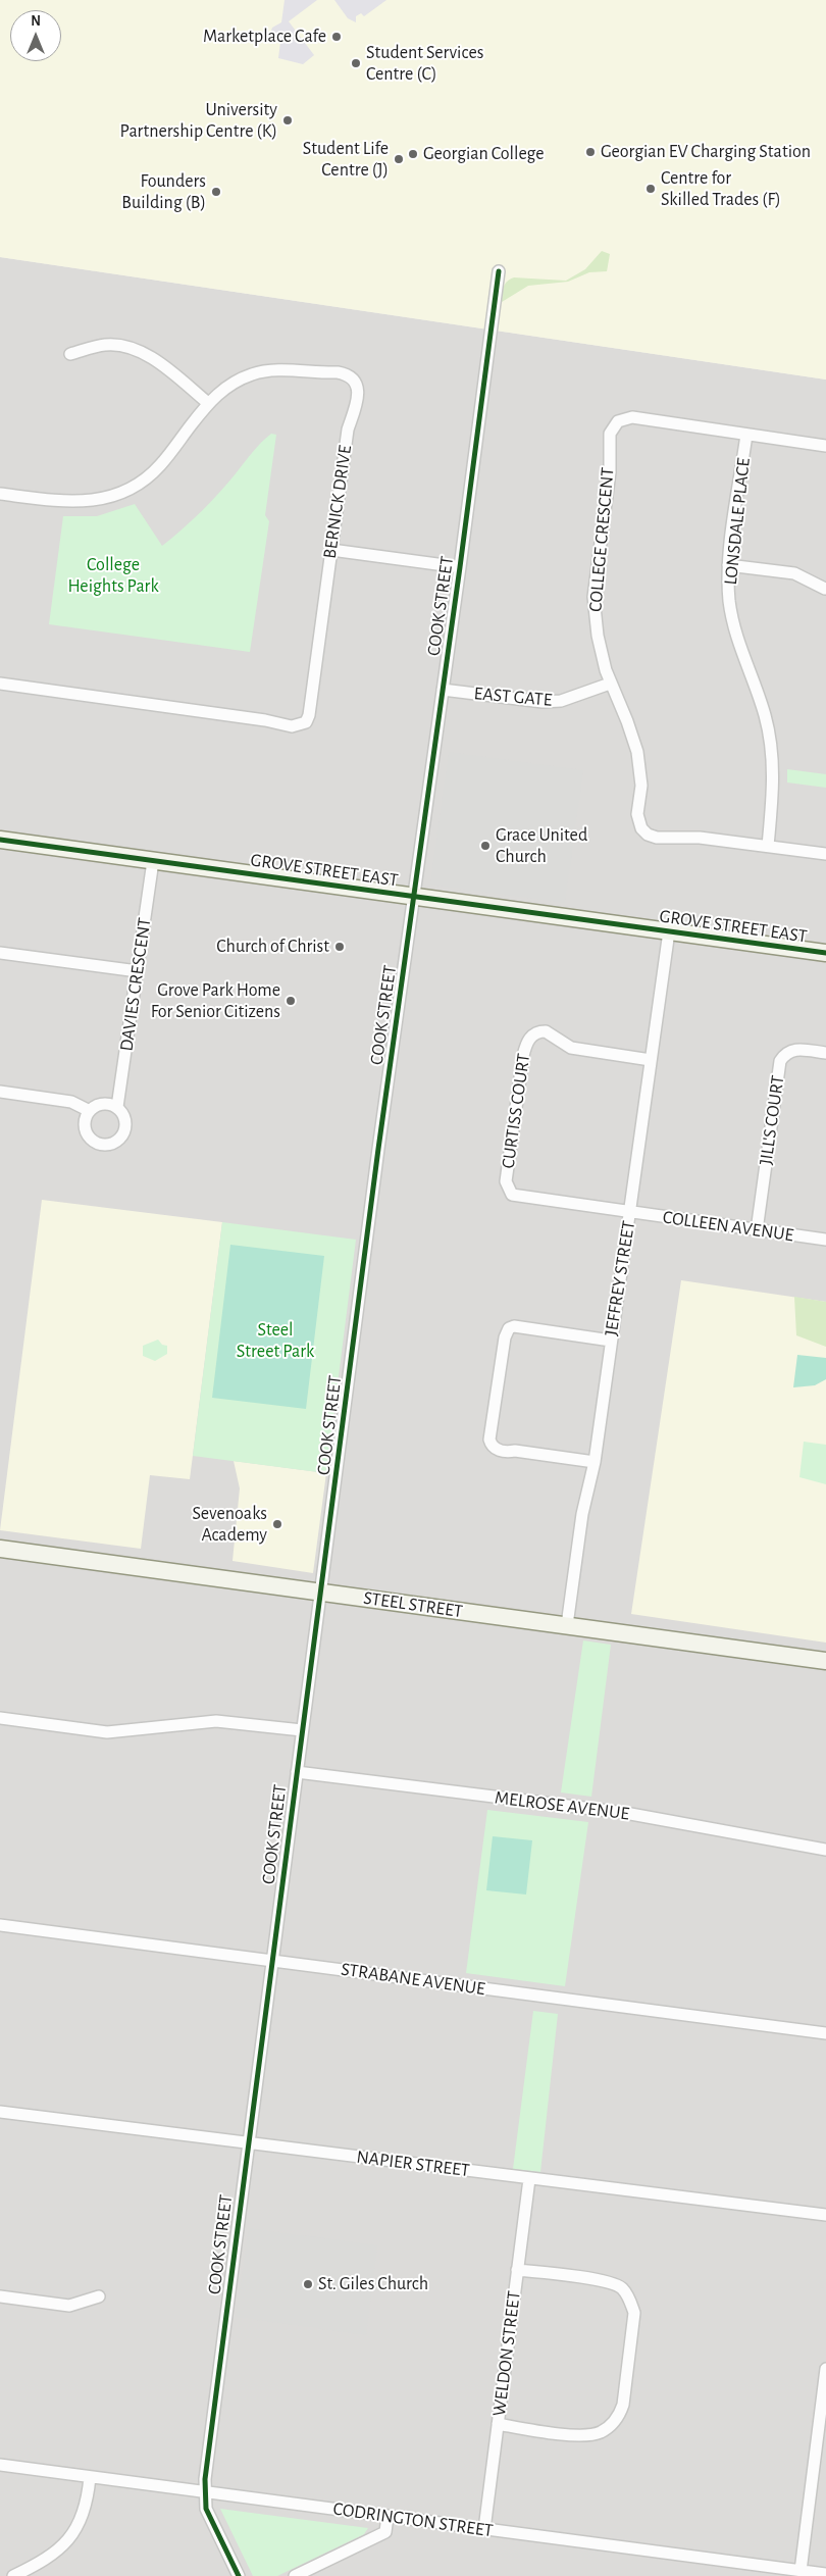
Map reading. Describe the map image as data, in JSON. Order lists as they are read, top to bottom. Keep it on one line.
{"streets":{"street":["BERNICK DRIVE","LONSDALE PLACE","COLLEGE CRESCENT","COOK STREET","EAST GATE","GROVE STREET EAST","DAVIES CRESCENT","CURTISS COURT","JILL'S COURT","COLLEEN AVENUE","JEFFREY STREET","STEEL STREET","MELROSE AVENUE","STRABANE AVENUE","NAPIER STREET","WELDON STREET","CODRINGTON STREET"]},"crossings":[["LONSDALE PLACE","COLLEGE CRESCENT"],["COLLEGE CRESCENT","EAST GATE"],["COOK STREET","EAST GATE"],["COOK STREET","GROVE STREET EAST"],["COOK STREET","STEEL STREET"],["COOK STREET","MELROSE AVENUE"],["COOK STREET","STRABANE AVENUE"],["COOK STREET","NAPIER STREET"],["COOK STREET","CODRINGTON STREET"],["GROVE STREET EAST","DAVIES CRESCENT"],["GROVE STREET EAST","JEFFREY STREET"],["CURTISS COURT","COLLEEN AVENUE"],["CURTISS COURT","JEFFREY STREET"],["JILL'S COURT","COLLEEN AVENUE"],["COLLEEN AVENUE","JEFFREY STREET"],["JEFFREY STREET","STEEL STREET"],["NAPIER STREET","WELDON STREET"],["WELDON STREET","CODRINGTON STREET"]],"parks":["College Heights Park","Steel Street Park"],"places":["Marketplace Cafe","Student Services Centre (C)","University Partnership Centre (K)","Georgian EV Charging Station","Georgian College","Student Life Centre (J)","Centre for Skilled Trades (F)","Founders Building (B)","Grace United Church","Church of Christ","Grove Park Home For Senior Citizens","Sevenoaks Academy","St. Giles Church"],"north":"top"}
